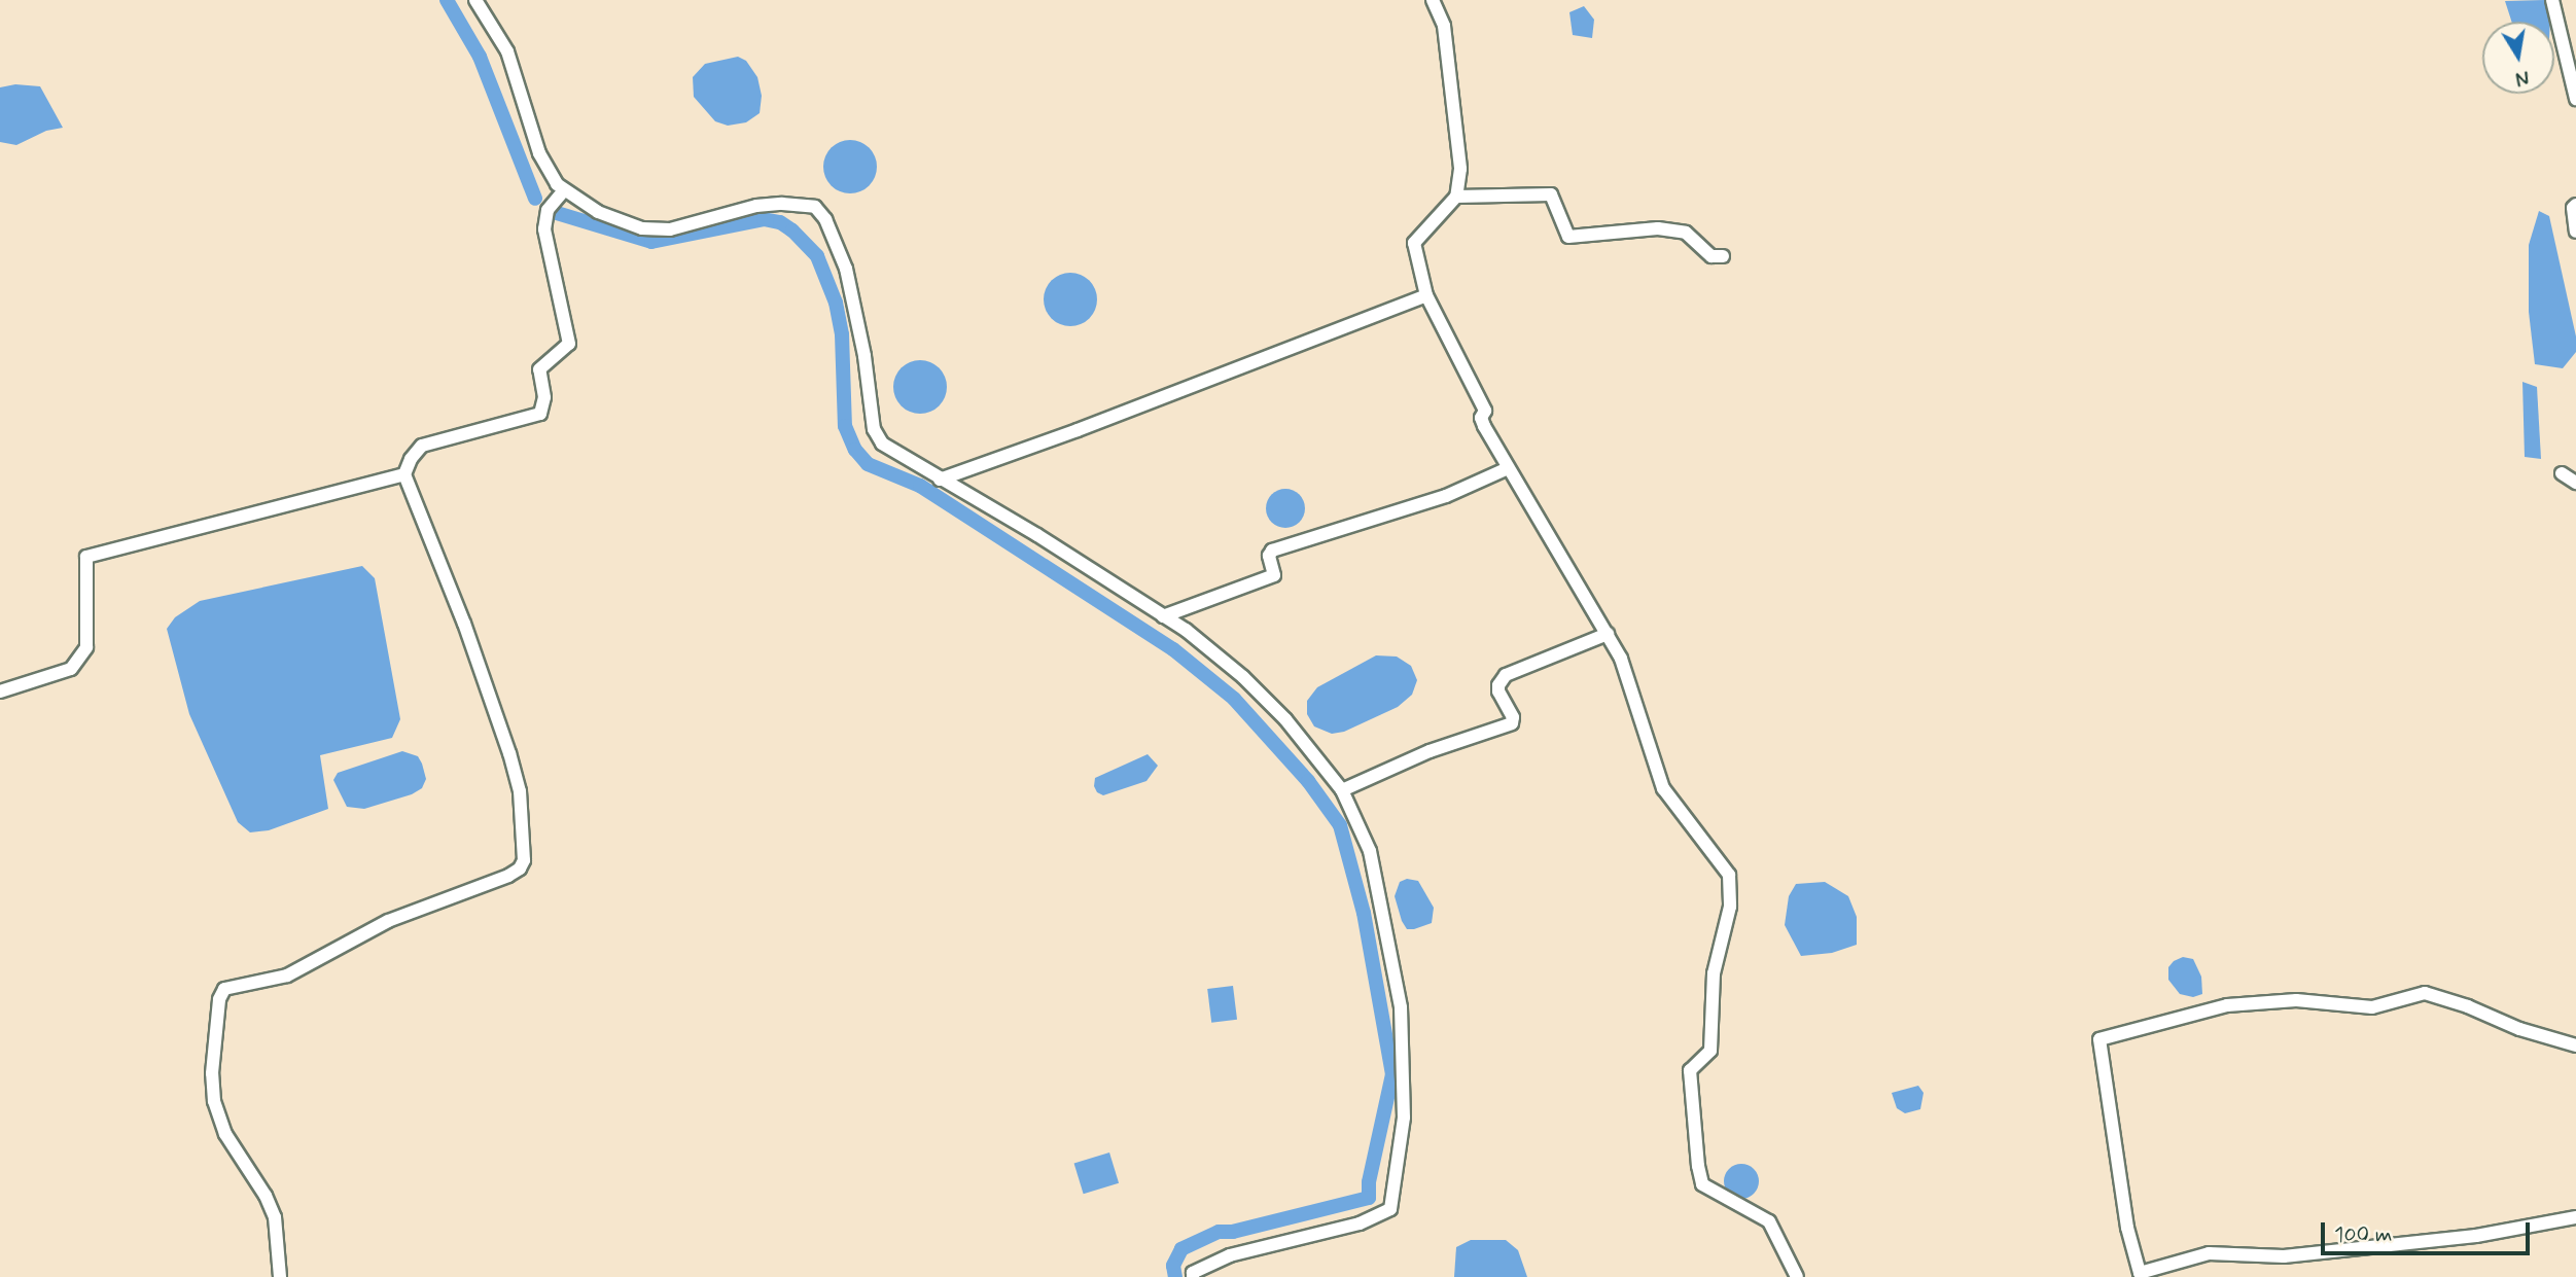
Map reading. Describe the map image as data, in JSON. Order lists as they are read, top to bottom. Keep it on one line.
{"scale_bar":"100 m","north":"bottom"}
